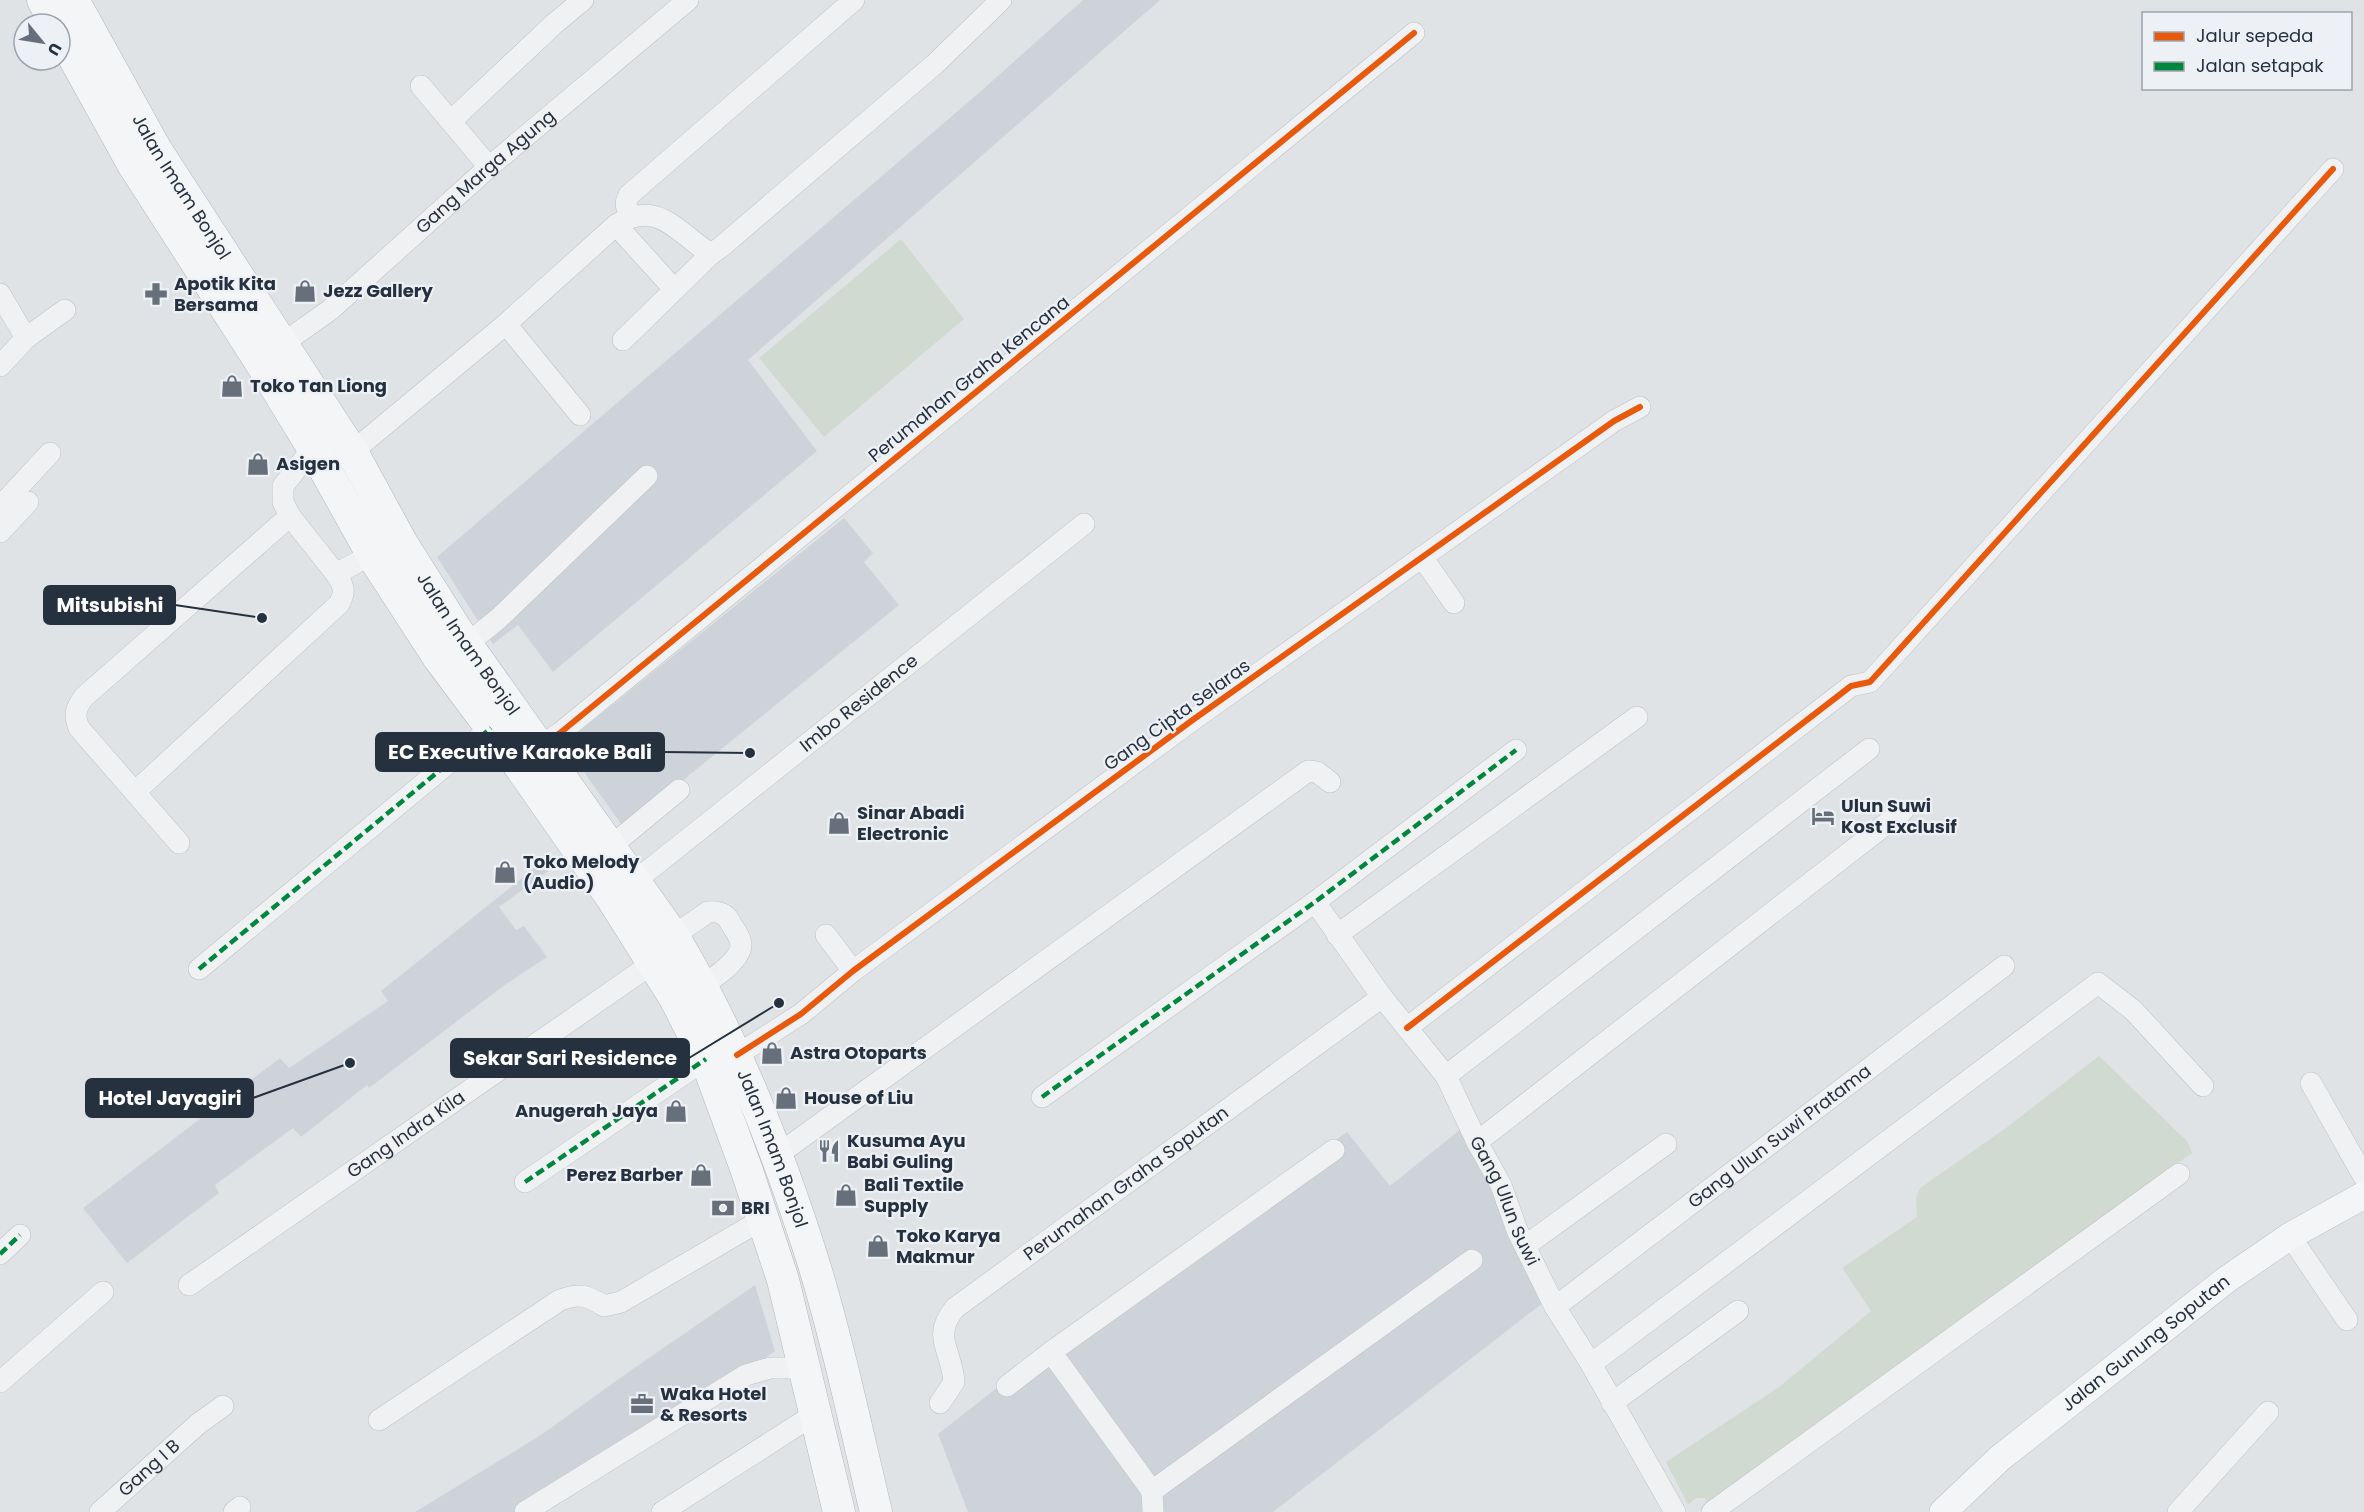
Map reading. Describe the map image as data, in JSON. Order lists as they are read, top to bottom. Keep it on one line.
{"streets":{"highway":["Jalan Imam Bonjol"],"main road":["Jalan Gunung Soputan"],"street":["Gang Marga Agung","Perumahan Graha Kencana","Imbo Residence","Gang Cipta Selaras","Gang Indra Kila","Gang Ulun Suwi Pratama","Perumahan Graha Soputan","Gang Ulun Suwi","Gang I B"]},"crossings":[["Gang Marga Agung","Jalan Imam Bonjol"],["Jalan Imam Bonjol","Perumahan Graha Kencana"],["Jalan Imam Bonjol","Imbo Residence"],["Jalan Imam Bonjol","Gang Cipta Selaras"],["Jalan Imam Bonjol","Gang Indra Kila"],["Gang Ulun Suwi Pratama","Gang Ulun Suwi"],["Perumahan Graha Soputan","Gang Ulun Suwi"]],"places":{"shop":["Jezz Gallery","Toko Tan Liong","Asigen","Sinar Abadi Electronic","Toko Melody (Audio)","Astra Otoparts","House of Liu","Anugerah Jaya","Perez Barber","Bali Textile Supply","Toko Karya Makmur"],"pharmacy":["Apotik Kita Bersama"],"other":["Mitsubishi","EC Executive Karaoke Bali","Sekar Sari Residence","Hotel Jayagiri"],"hotel":["Ulun Suwi Kost Exclusif"],"restaurant":["Kusuma Ayu Babi Guling"],"bank":["BRI"],"office":["Waka Hotel & Resorts"]},"legend":["Jalur sepeda","Jalan setapak"],"north":"bottom right"}
